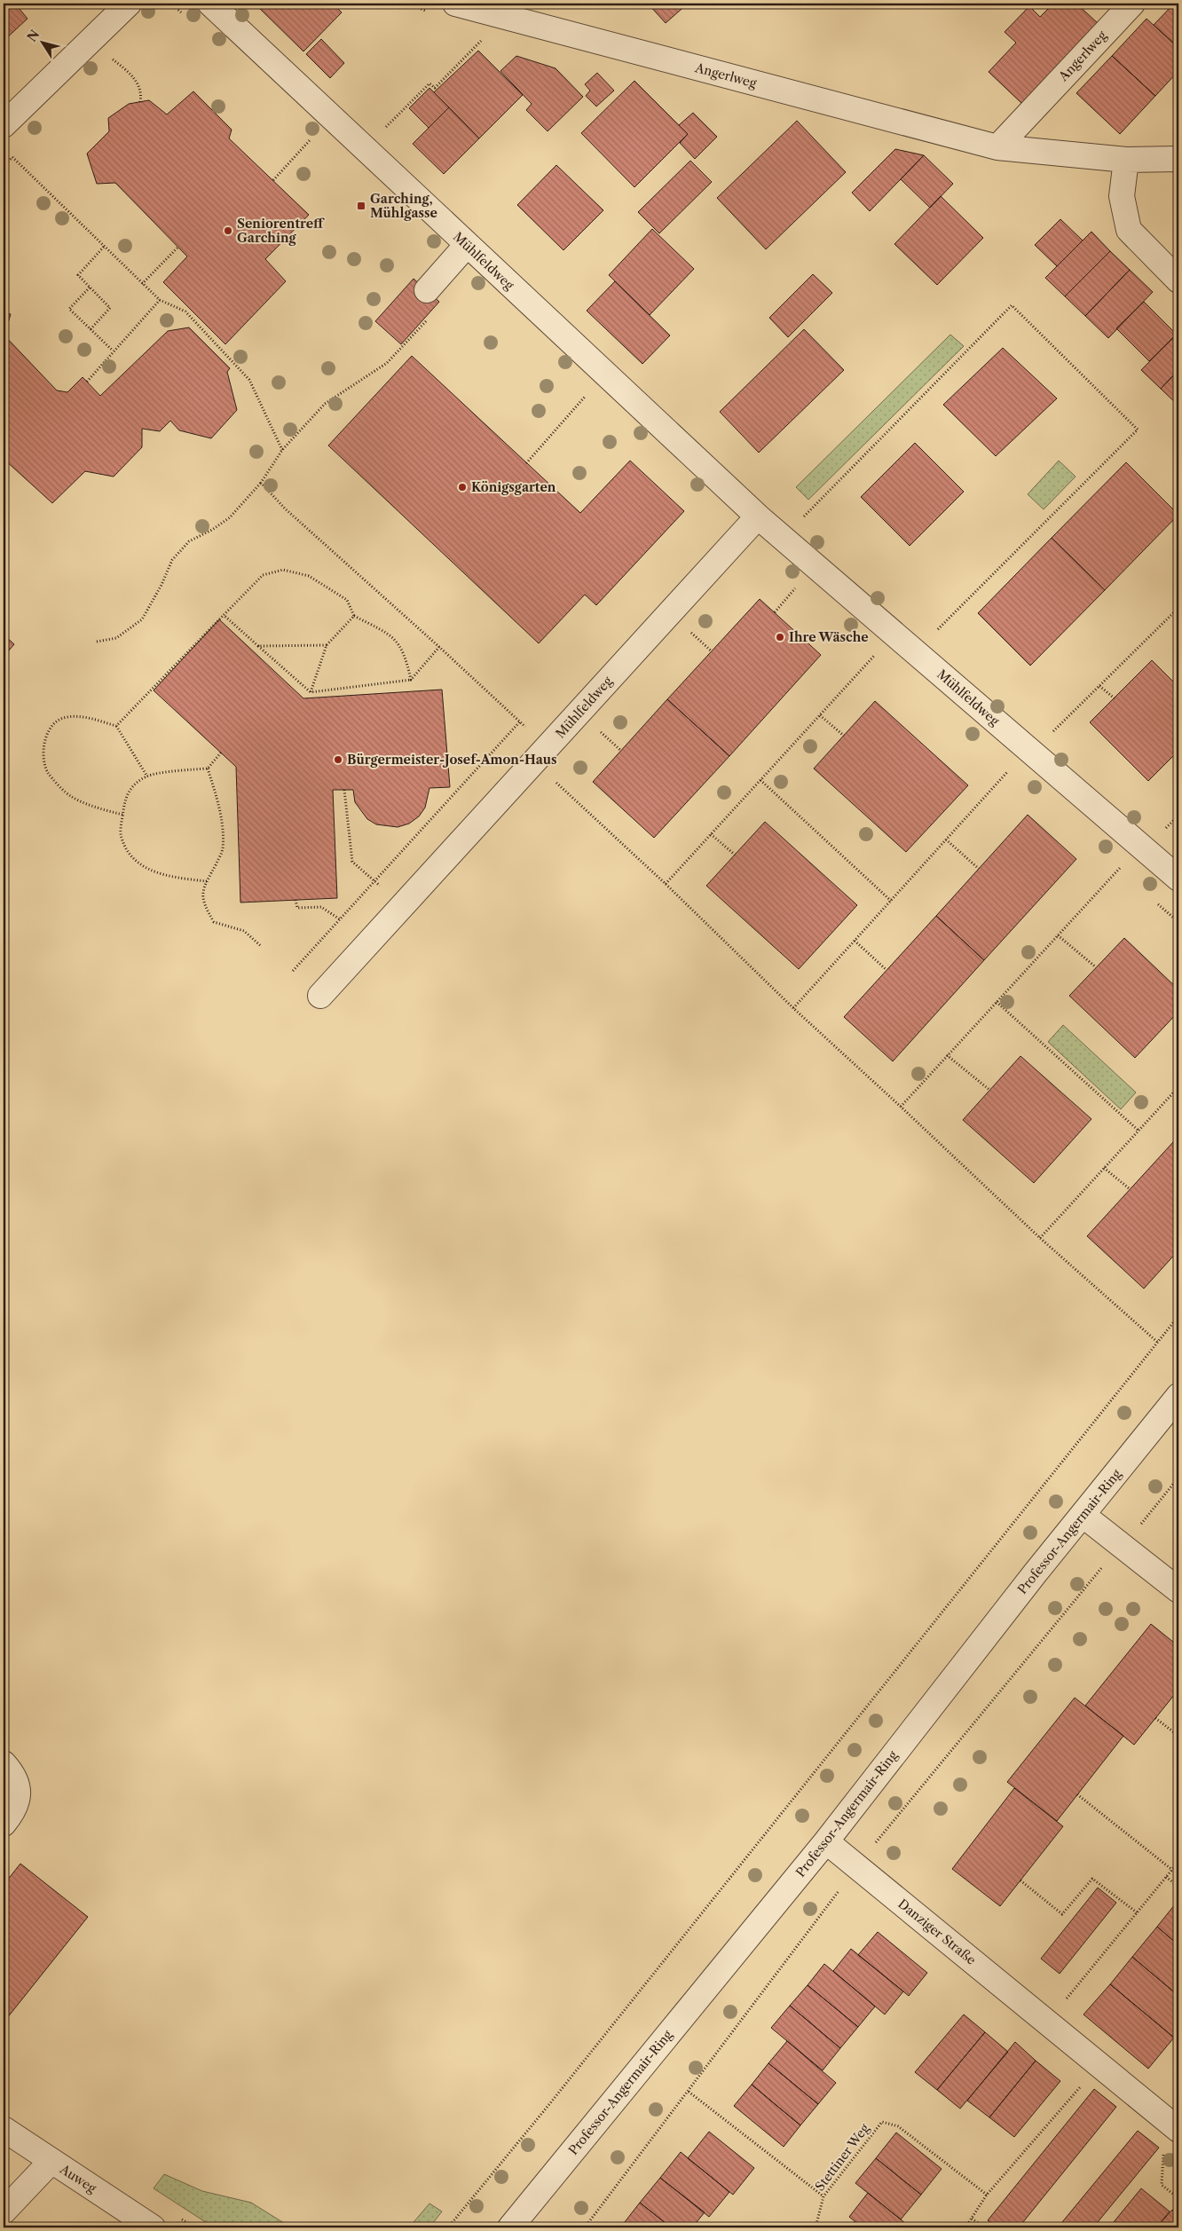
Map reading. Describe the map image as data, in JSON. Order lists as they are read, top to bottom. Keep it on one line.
{"streets":{"street":["Angerlweg","Mühlfeldweg","Professor-Angermair-Ring","Danziger Straße","Auweg"],"path":["Stettiner Weg"]},"crossings":[["Professor-Angermair-Ring","Danziger Straße"]],"places":{"transit":["Garching, Mühlgasse"],"other":["Seniorentreff Garching","Königsgarten","Ihre Wäsche","Bürgermeister-Josef-Amon-Haus"]},"north":"top left"}
